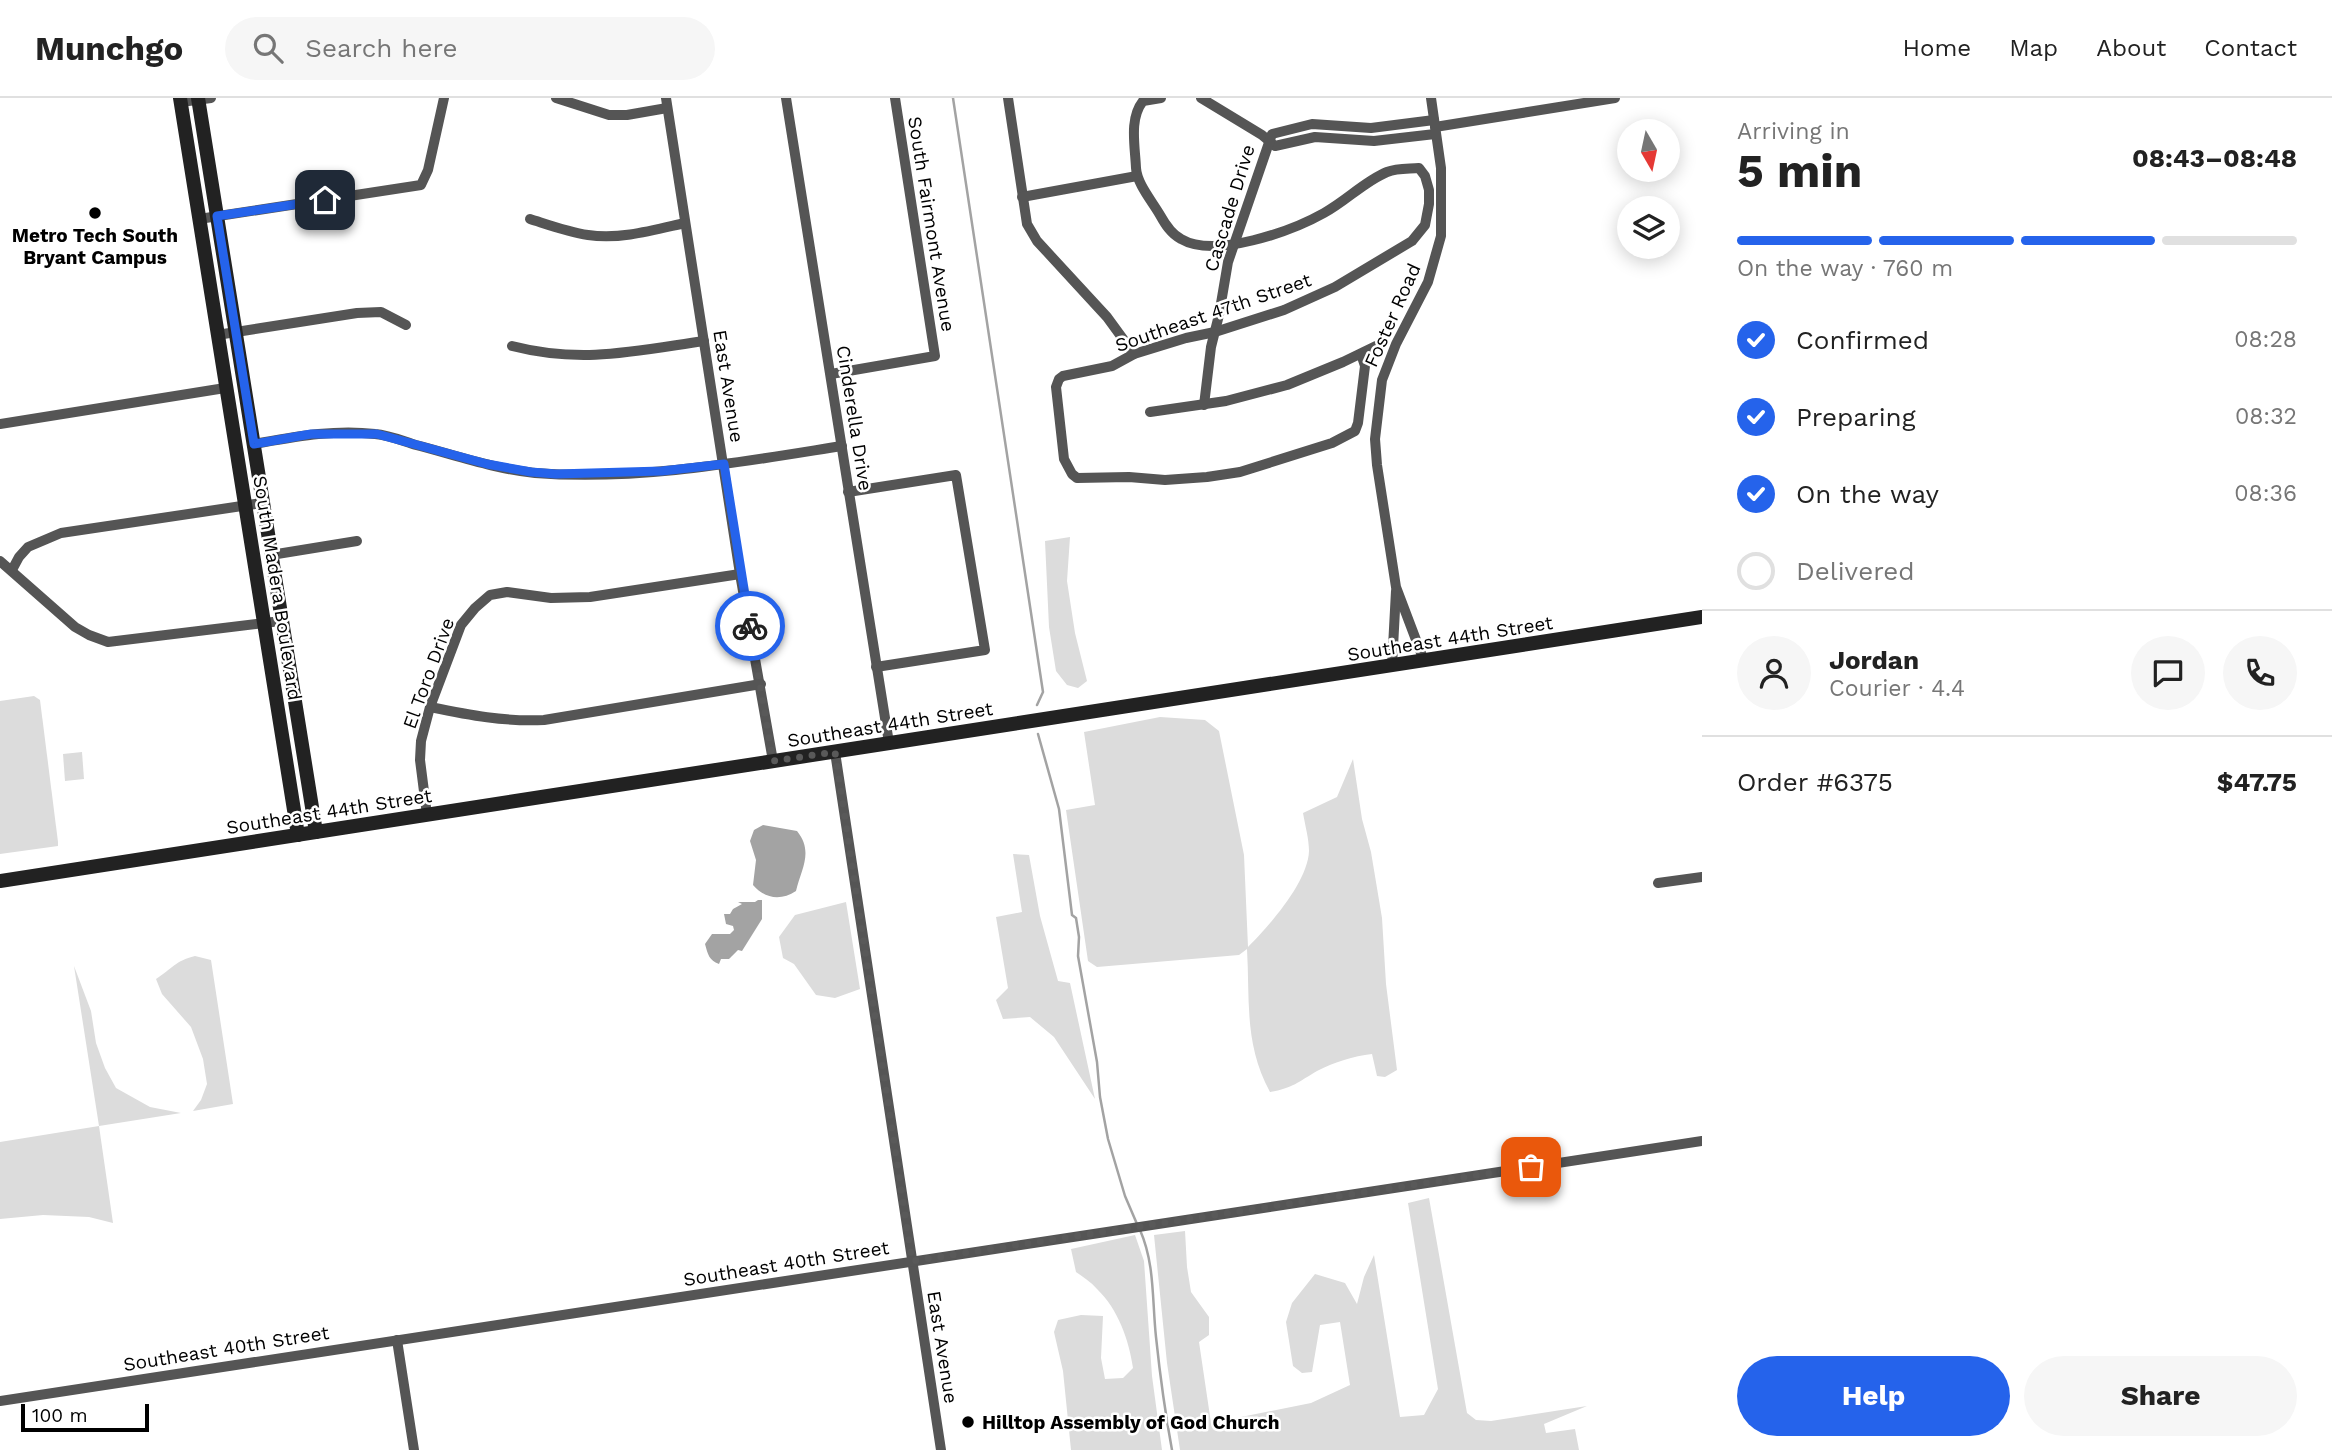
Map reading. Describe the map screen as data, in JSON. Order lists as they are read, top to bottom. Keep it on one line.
{"streets":{"main road":["South Madera Boulevard","Southeast 44th Street"],"street":["Cascade Drive","South Fairmont Avenue","Southeast 47th Street","Foster Road","East Avenue","Cinderella Drive","El Toro Drive","Southeast 40th Street"]},"crossings":[["Cascade Drive","Southeast 47th Street"],["South Fairmont Avenue","Cinderella Drive"],["Foster Road","Southeast 44th Street"],["East Avenue","Southeast 44th Street"],["East Avenue","El Toro Drive"],["East Avenue","Southeast 40th Street"],["Cinderella Drive","Southeast 44th Street"],["South Madera Boulevard","Southeast 44th Street"],["Southeast 44th Street","El Toro Drive"]],"places":["Metro Tech South Bryant Campus","Hilltop Assembly of God Church"],"scale_bar":"100 m","north":"bottom","page":{"header":"Munchgo","search":"Search here","nav":["Home","Map","About","Contact"],"heading":["5 min","Arriving in","08:43–08:48"],"panel":["Jordan","Courier · 4.4","Order #6375","$47.75"],"bar":"On the way · 760 m","list":[["Confirmed","08:28"],["Preparing","08:32"],["On the way","08:36"],"Delivered"],"buttons":["Help","Share"],"scale":"100 m"}}
